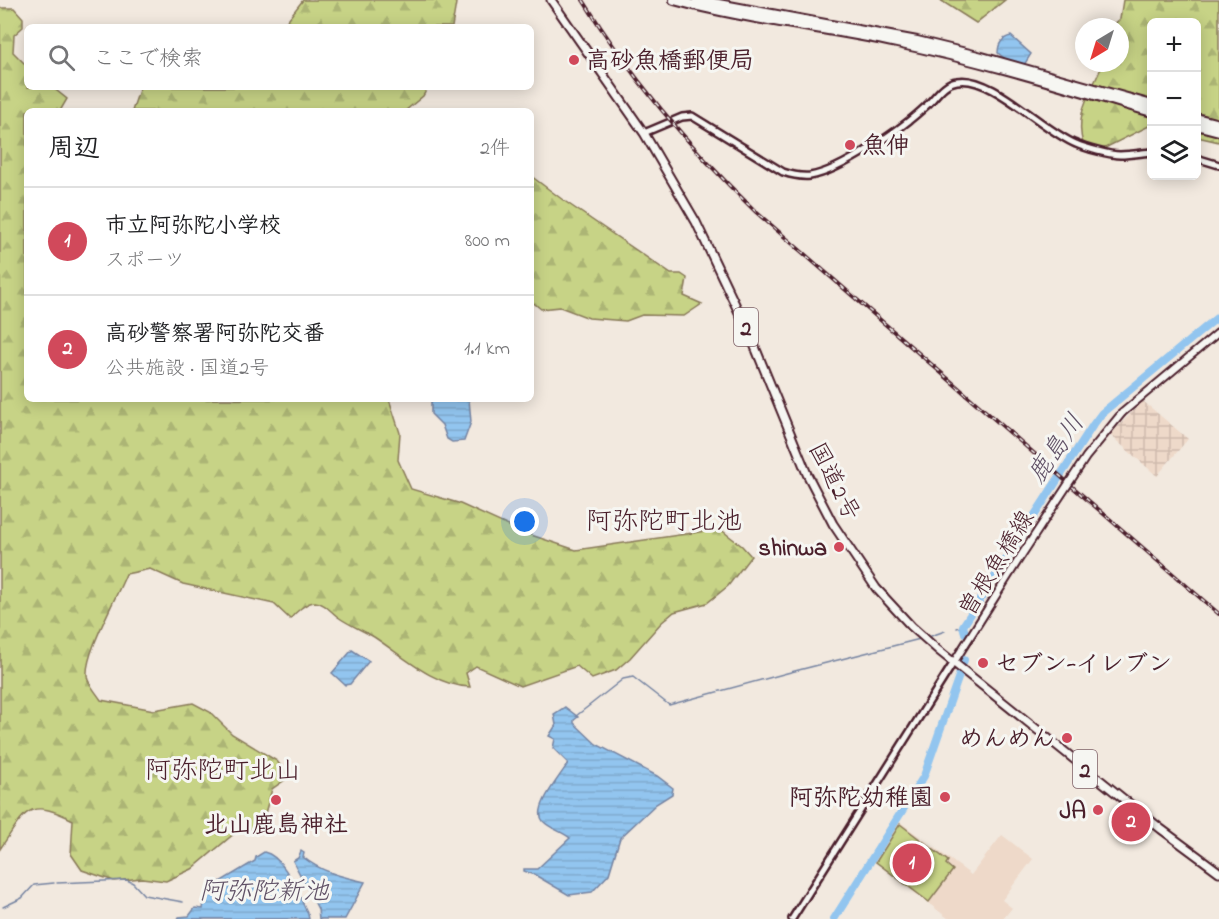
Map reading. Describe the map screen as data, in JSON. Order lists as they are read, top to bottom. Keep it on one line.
{"streets":{"highway":["2","国道2号"],"main road":["曽根魚橋線"]},"crossings":[["国道2号","曽根魚橋線"]],"districts":["阿弥陀町北池","阿弥陀町北山"],"water":["鹿島川","阿弥陀新池"],"places":["高砂魚橋郵便局","魚伸","shinwa","セブン-イレブン","めんめん","阿弥陀幼稚園","北山鹿島神社","JA"],"north":"bottom left","page":{"map_buttons":["+","−"],"search":"ここで検索","heading":["周辺","2件"],"list":[{"mark":"1","name":"市立阿弥陀小学校","note":"スポーツ","value":"800 m"},{"mark":"2","name":"高砂警察署阿弥陀交番","note":"公共施設 · 国道2号","value":"1.1 km"}],"pins":["2","1"]}}
